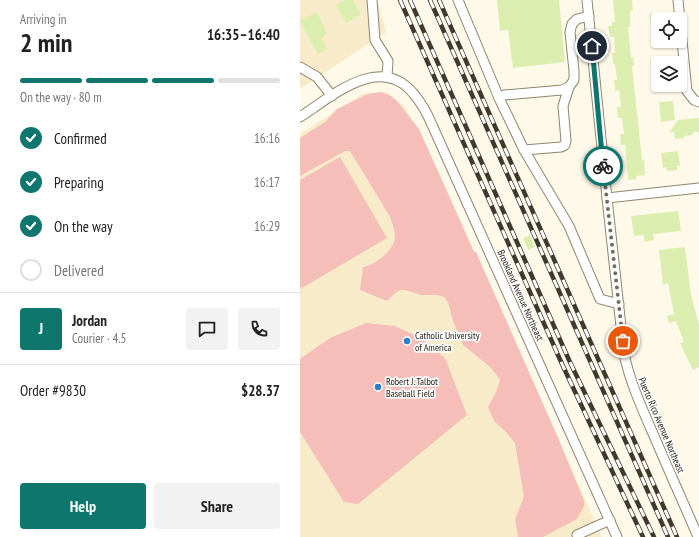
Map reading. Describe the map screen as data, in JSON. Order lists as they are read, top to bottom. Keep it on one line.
{"streets":{"street":["Brookland Avenue Northeast","Puerto Rico Avenue Northeast"]},"places":["Catholic University of America","Robert J. Talbot Baseball Field"],"page":{"heading":["2 min","Arriving in","16:35–16:40"],"panel":["Jordan","Courier · 4.5","Order #9830","$28.37"],"bar":"On the way · 80 m","list":[["Confirmed","16:16"],["Preparing","16:17"],["On the way","16:29"],"Delivered"],"round":"J","buttons":["Help","Share"]}}
